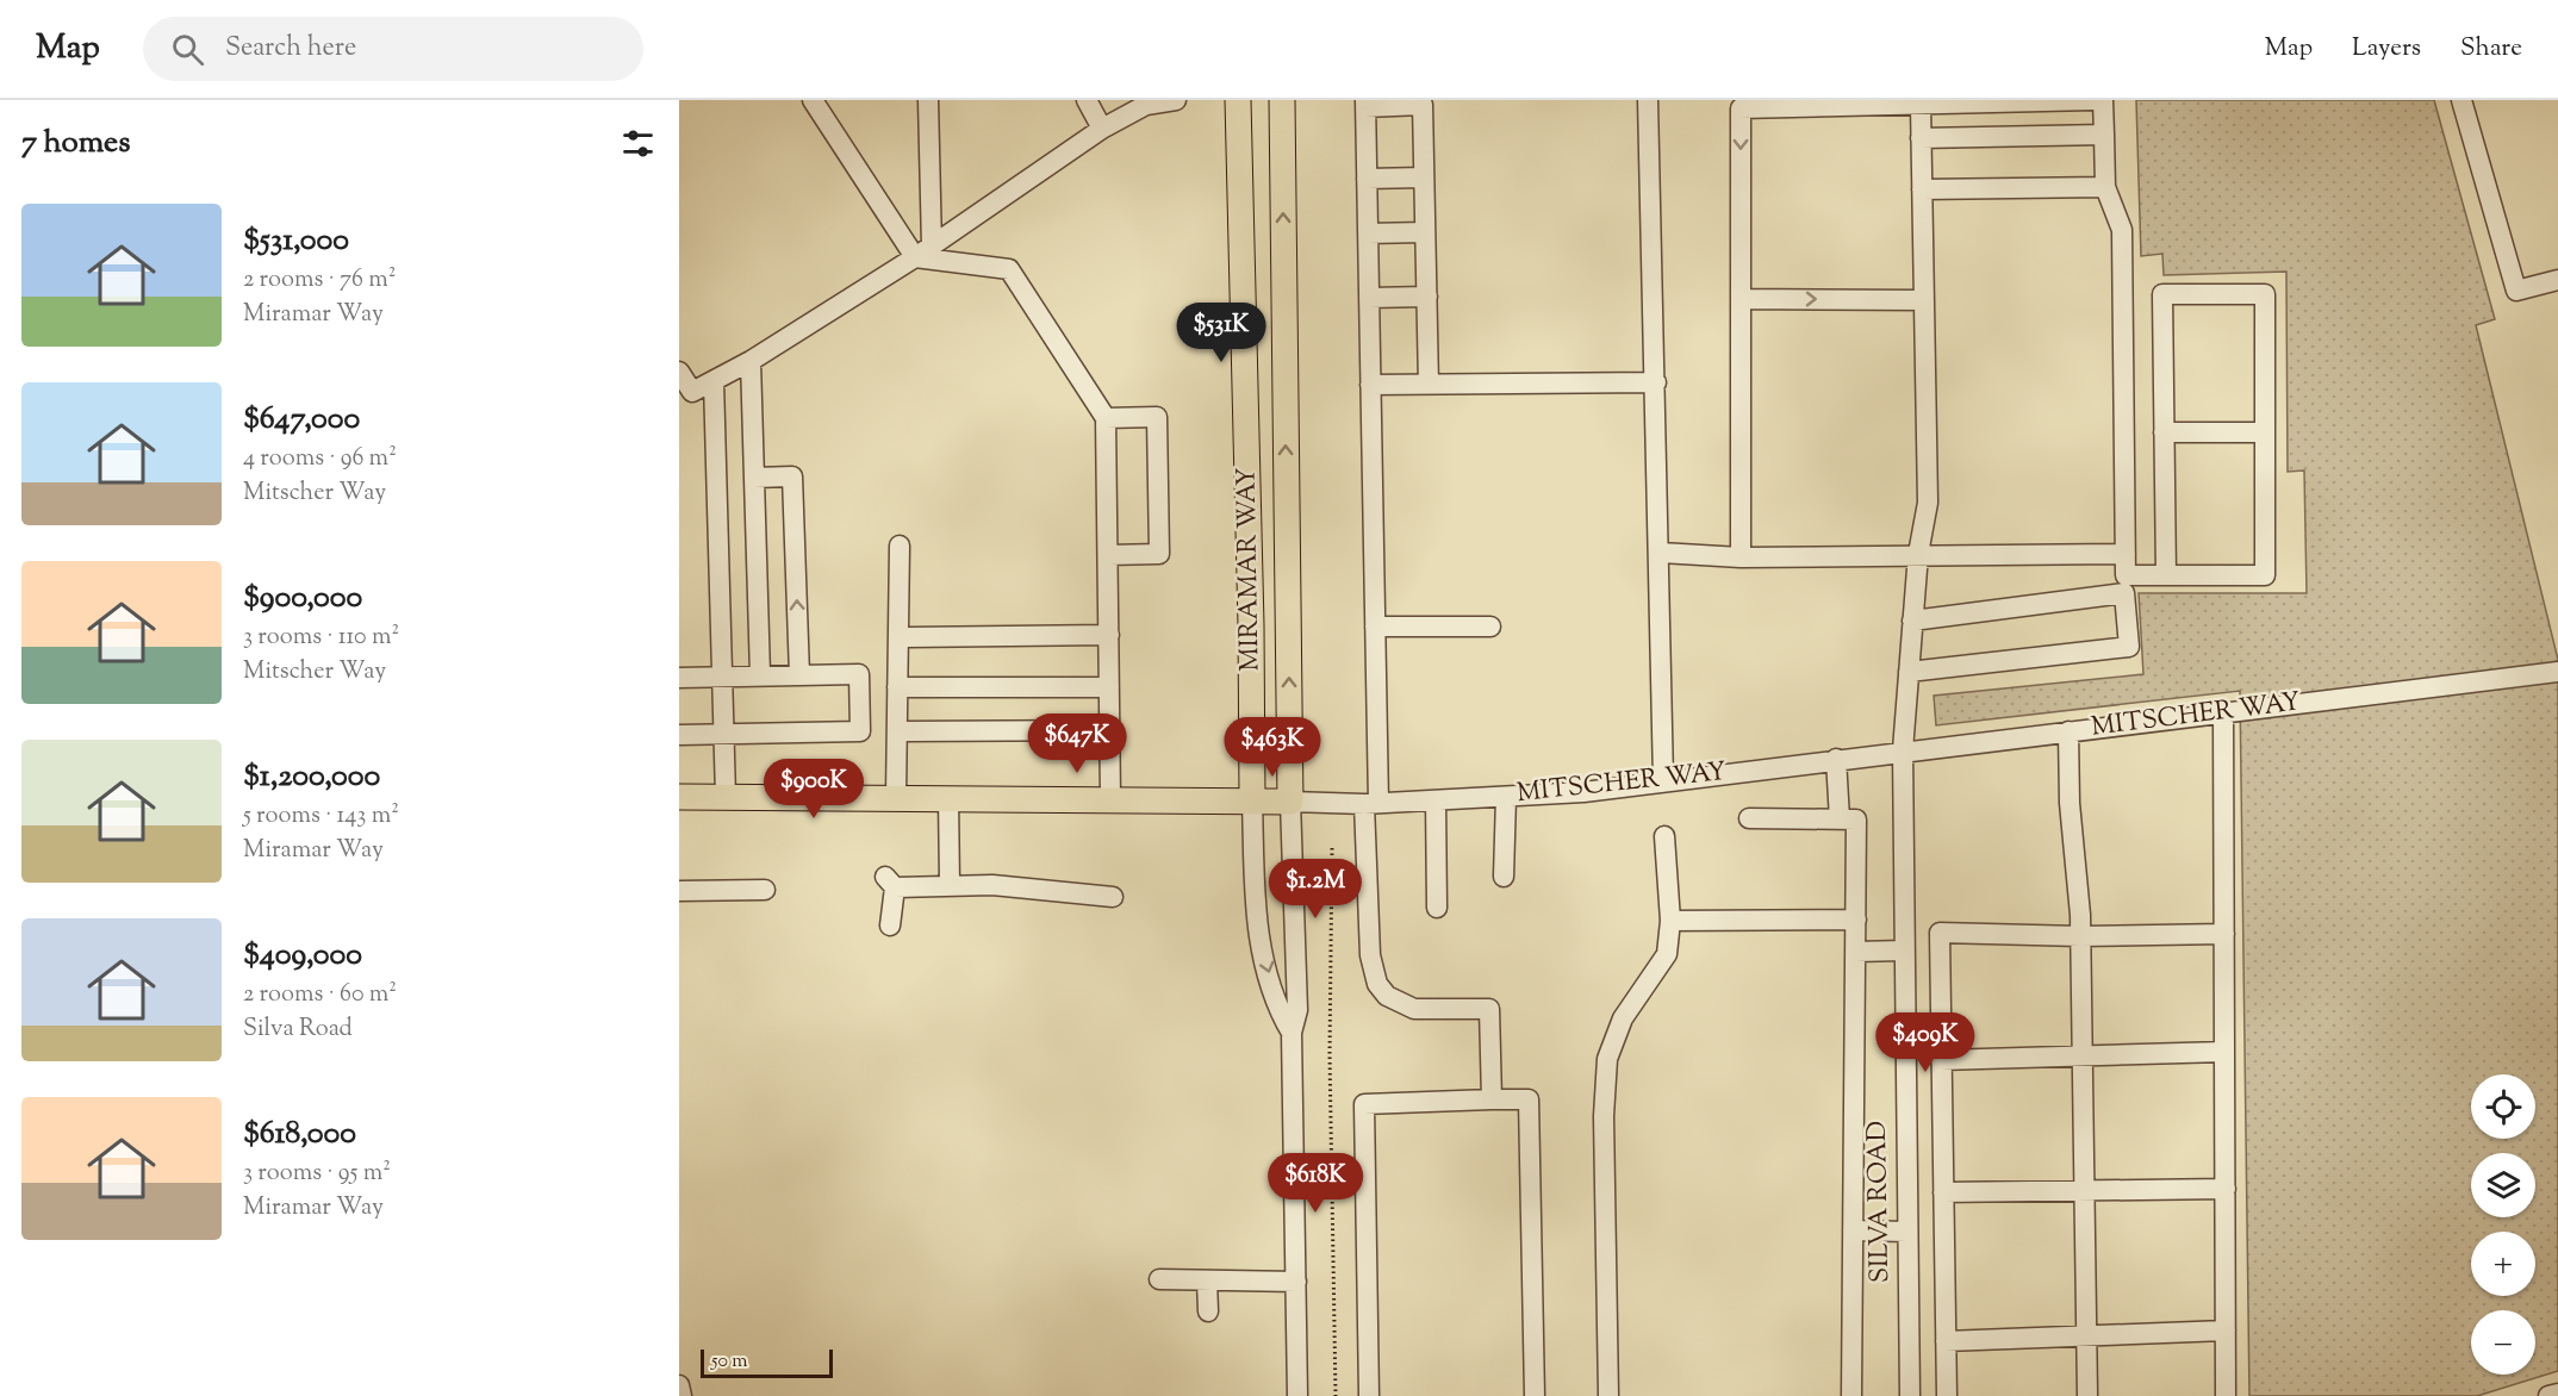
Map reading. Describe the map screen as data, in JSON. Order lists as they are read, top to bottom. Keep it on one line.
{"streets":{"main road":["MIRAMAR WAY","MITSCHER WAY"],"street":["SILVA ROAD"]},"crossings":[["MIRAMAR WAY","MITSCHER WAY"],["MITSCHER WAY","SILVA ROAD"]],"scale_bar":"50 m","page":{"header":"Map","search":"Search here","nav":["Map","Layers","Share"],"heading":"7 homes","list":[{"name":"$531,000","note":"2 rooms · 76 m² · Miramar Way"},{"name":"$647,000","note":"4 rooms · 96 m² · Mitscher Way"},{"name":"$900,000","note":"3 rooms · 110 m² · Mitscher Way"},{"name":"$1,200,000","note":"5 rooms · 143 m² · Miramar Way"},{"name":"$409,000","note":"2 rooms · 60 m² · Silva Road"},{"name":"$618,000","note":"3 rooms · 95 m² · Miramar Way"}],"price":["$531K","$647K","$463K","$900K","$1.2M","$409K","$618K"],"map_buttons":["+","−"],"scale":"50 m"}}
